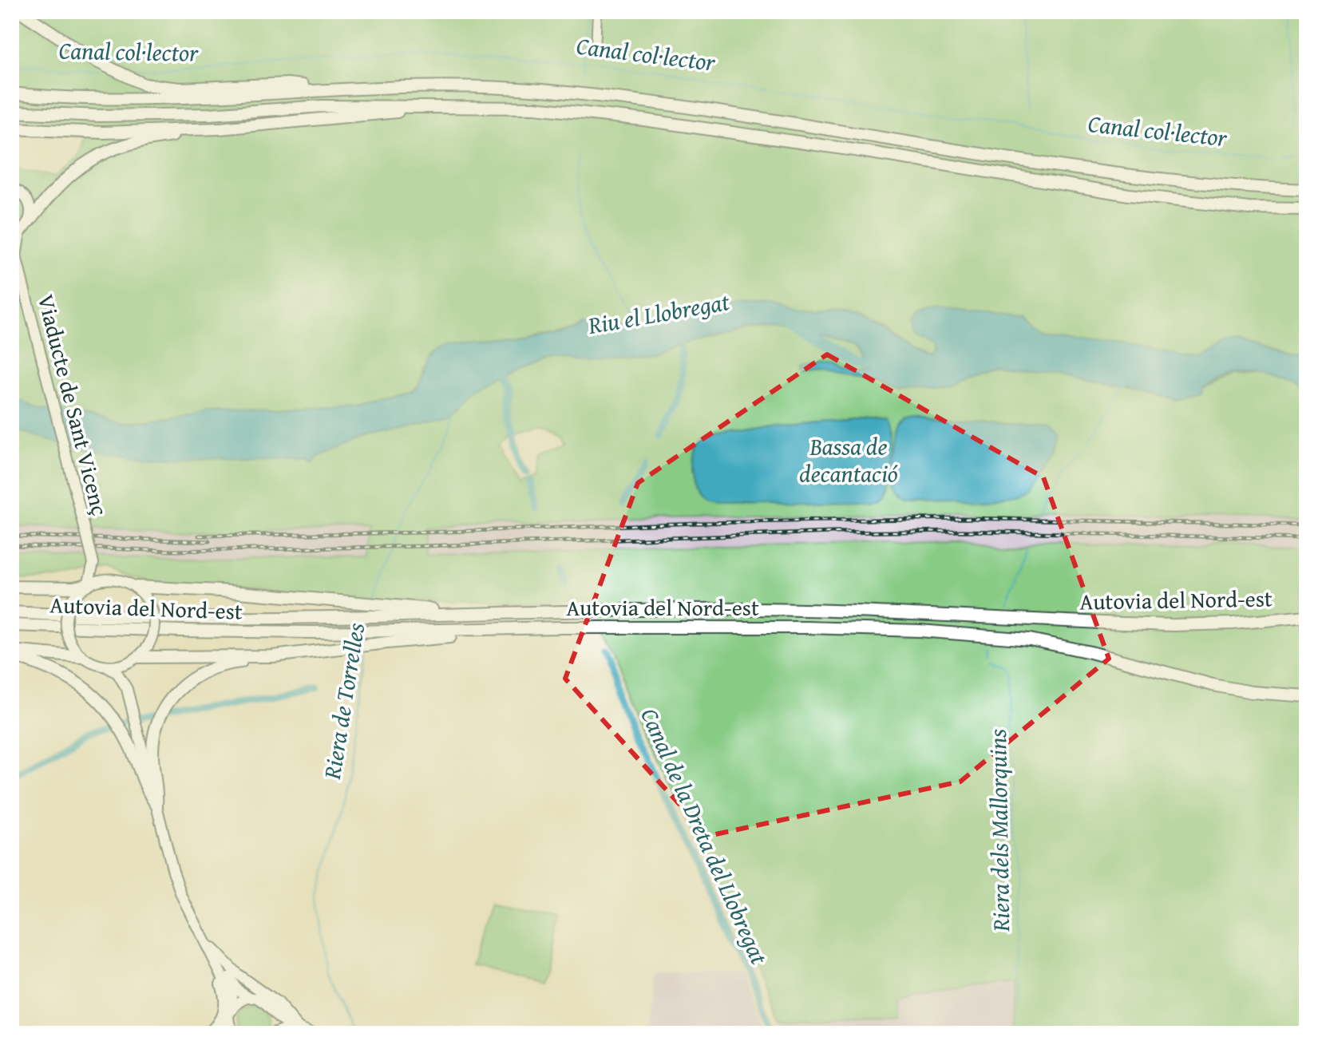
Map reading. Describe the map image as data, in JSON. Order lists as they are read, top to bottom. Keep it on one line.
{"streets":{"highway":["Autovia del Nord-est"],"main road":["Viaducte de Sant Vicenç"]},"water":["Canal col·lector","Riu el Llobregat","Bassa de decantació","Riera de Torrelles","Riera dels Mallorquins","Canal de la Dreta del Llobregat"]}
